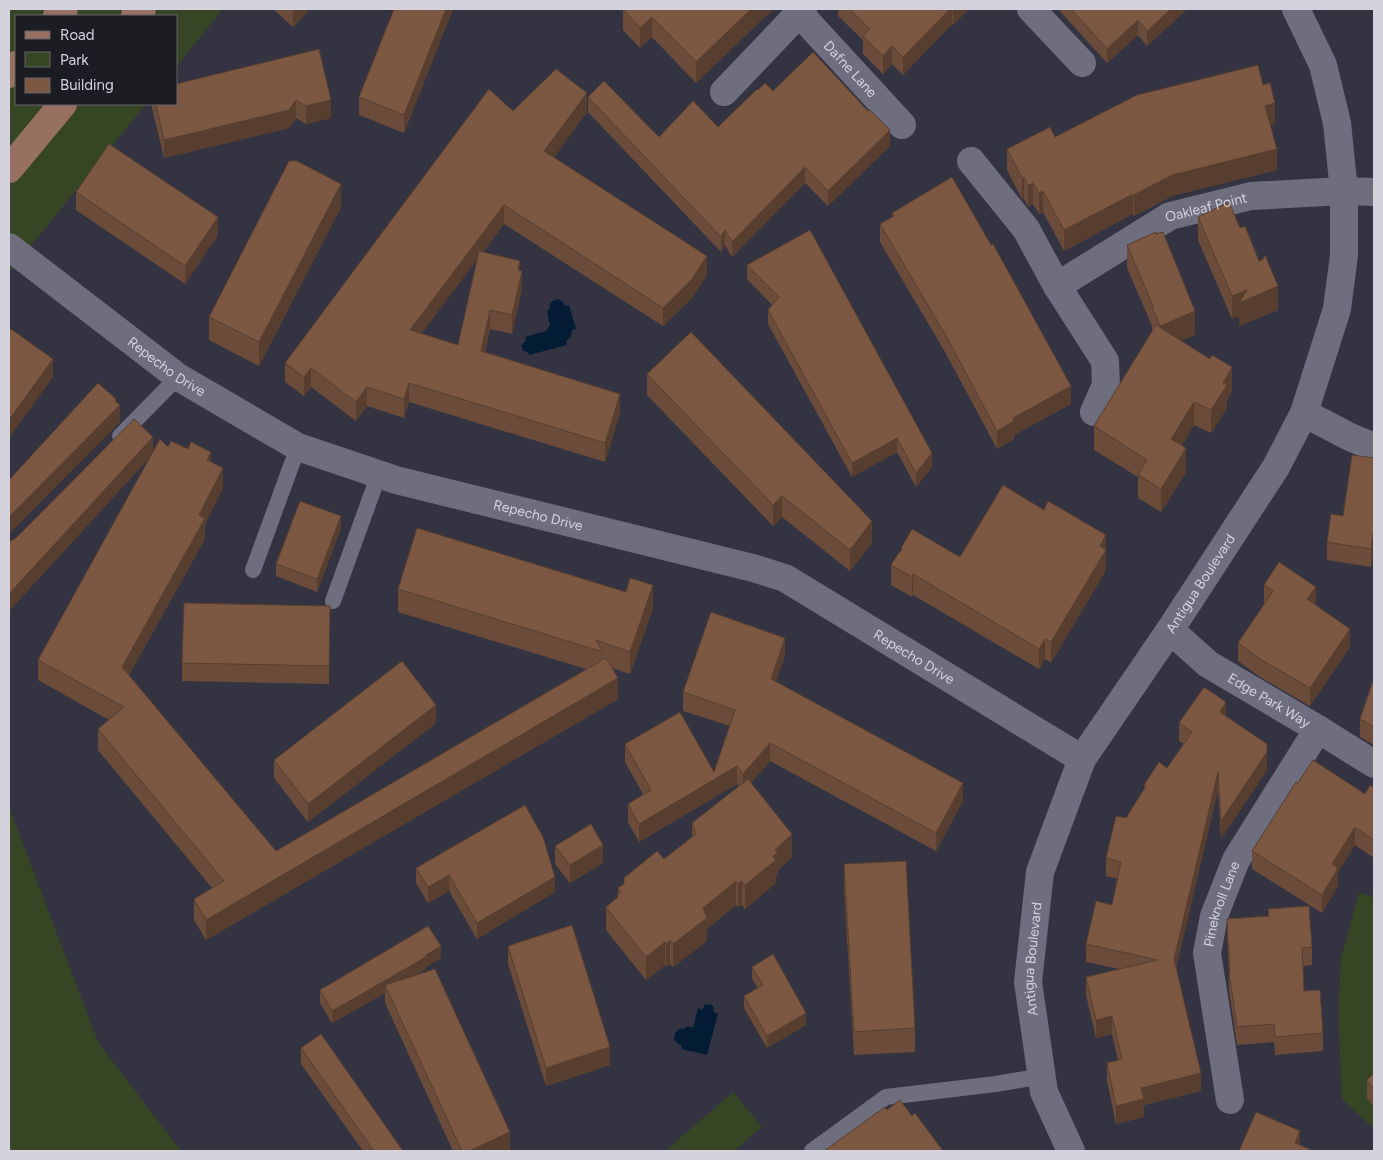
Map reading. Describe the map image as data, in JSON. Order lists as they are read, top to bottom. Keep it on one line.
{"streets":{"street":["Dafne Lane","Oakleaf Point","Repecho Drive","Antigua Boulevard","Edge Park Way","Pineknoll Lane"]},"crossings":[["Oakleaf Point","Antigua Boulevard"],["Repecho Drive","Antigua Boulevard"],["Antigua Boulevard","Edge Park Way"],["Edge Park Way","Pineknoll Lane"]],"legend":["Road","Park","Building"]}
